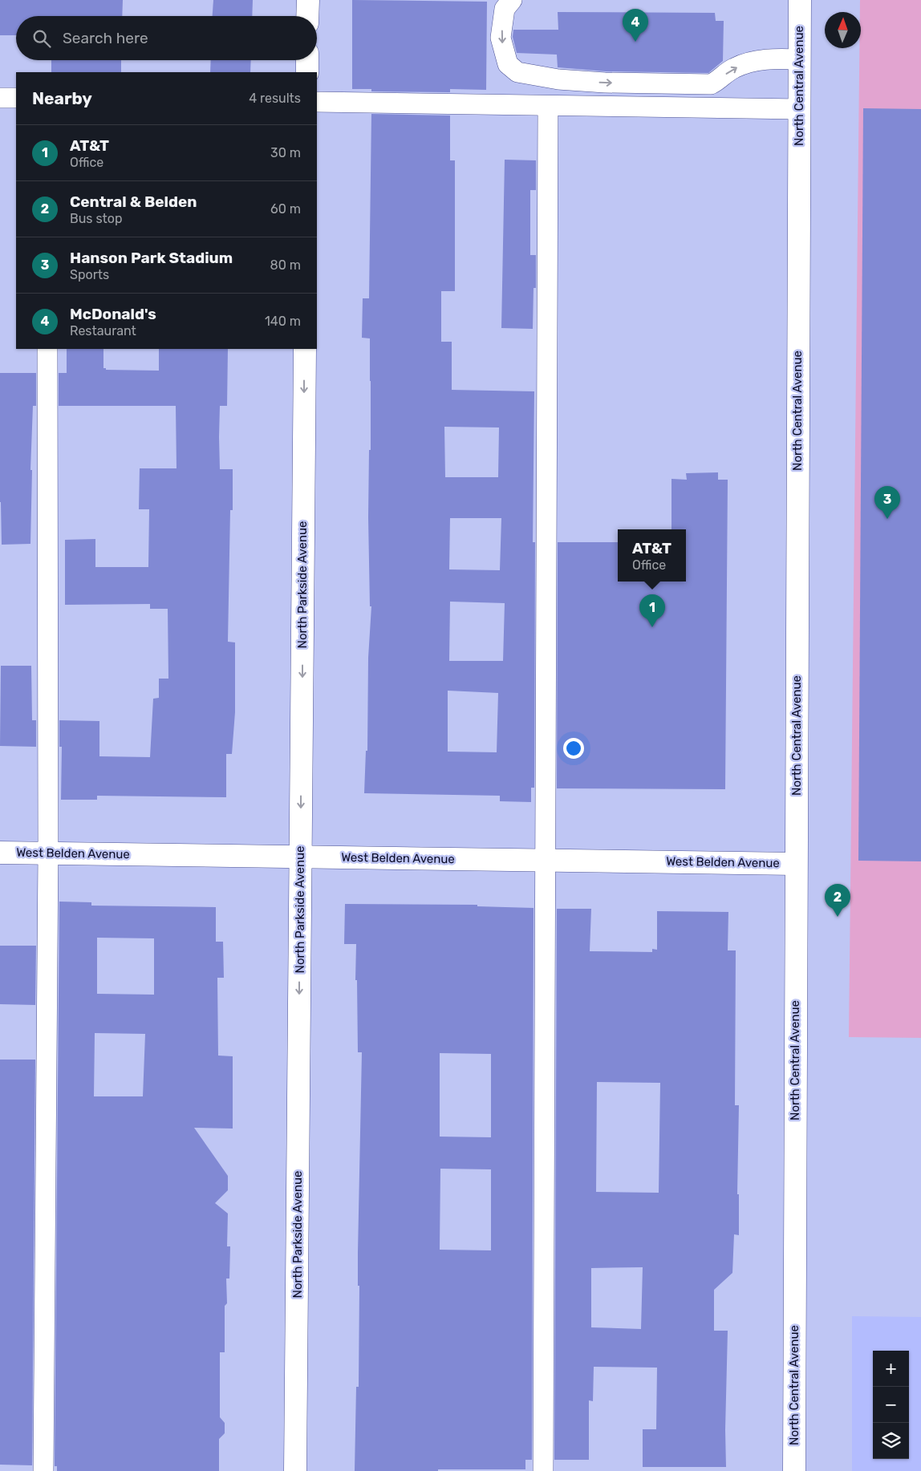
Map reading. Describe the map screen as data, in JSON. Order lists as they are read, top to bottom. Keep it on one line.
{"streets":{"street":["North Central Avenue","North Parkside Avenue","West Belden Avenue"]},"crossings":[["North Central Avenue","West Belden Avenue"],["North Parkside Avenue","West Belden Avenue"]],"one_way":["North Parkside Avenue"],"north":"top","page":{"pins":["4","3","1","2"],"search":"Search here","heading":["Nearby","4 results"],"list":[{"mark":"1","name":"AT&T","note":"Office","value":"30 m"},{"mark":"2","name":"Central & Belden","note":"Bus stop","value":"60 m"},{"mark":"3","name":"Hanson Park Stadium","note":"Sports","value":"80 m"},{"mark":"4","name":"McDonald's","note":"Restaurant","value":"140 m"}],"popup":["AT&T","Office"],"map_buttons":["+","−"]}}
